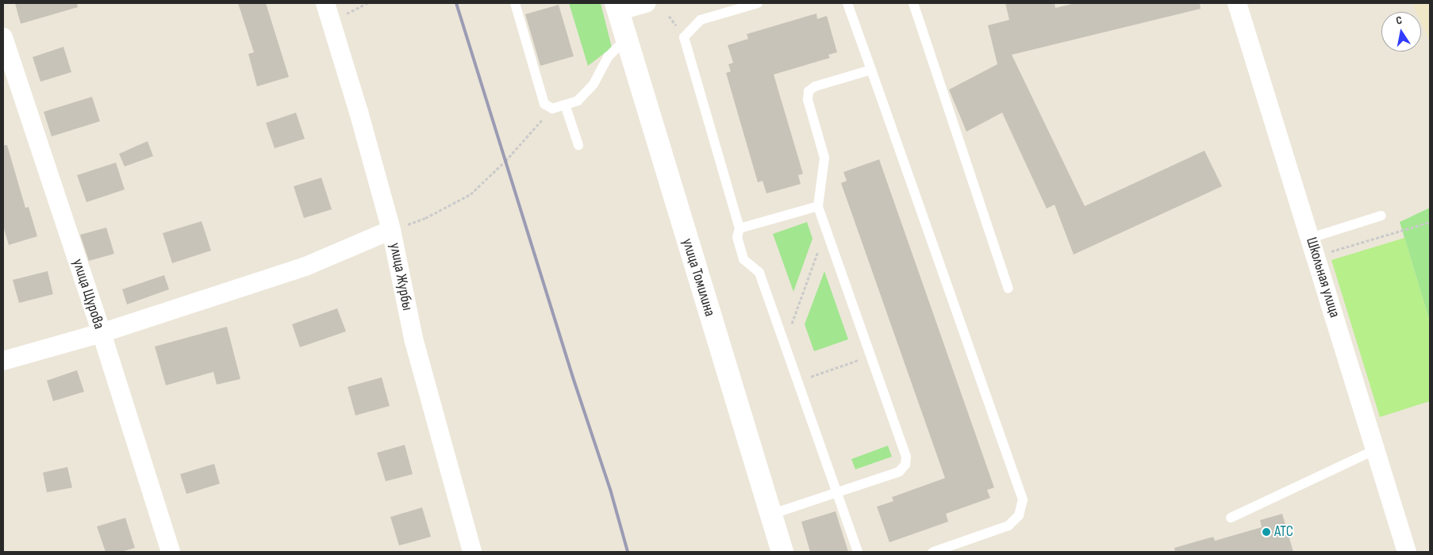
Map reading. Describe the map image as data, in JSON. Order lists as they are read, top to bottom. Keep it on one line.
{"streets":{"street":["улица Журбы","улица Томилина","Школьная улица","улица Щурова"]},"places":["АТС"],"north":"top"}
